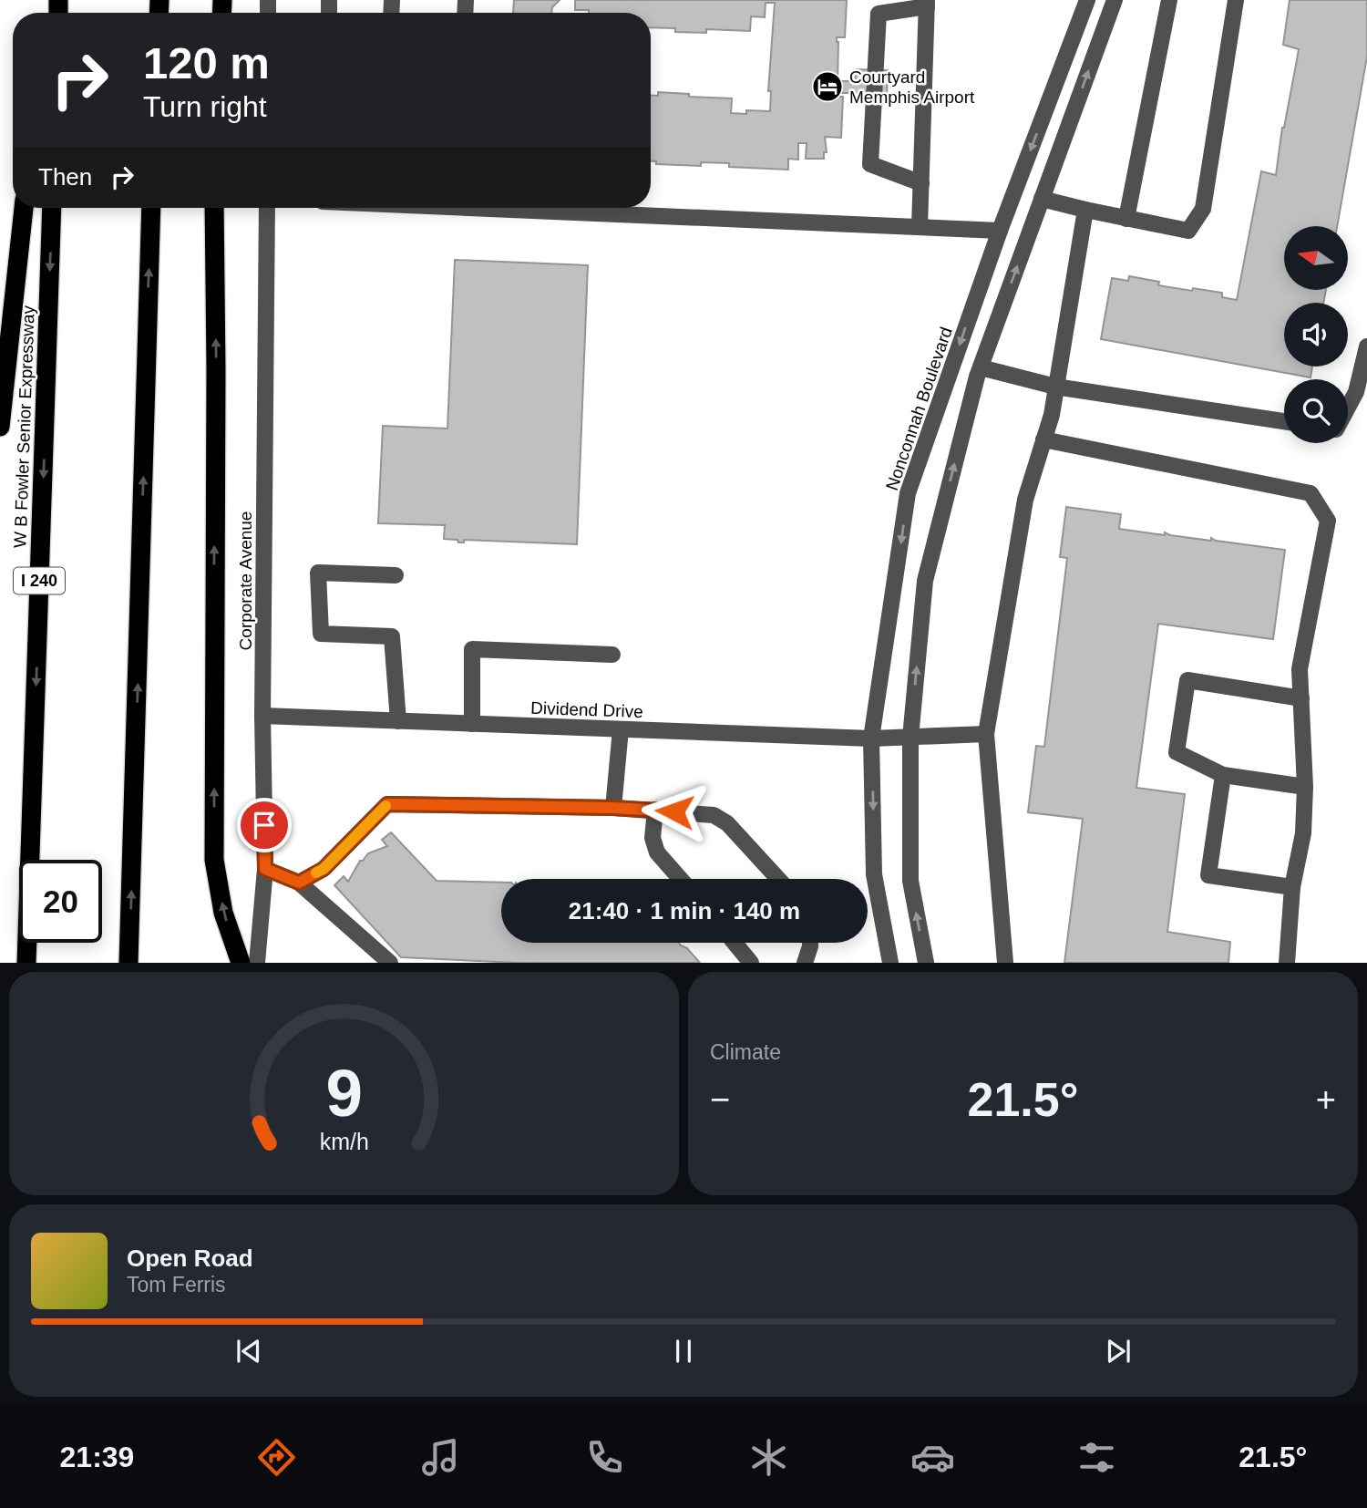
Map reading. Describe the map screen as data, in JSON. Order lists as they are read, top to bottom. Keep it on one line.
{"streets":{"highway":["W B Fowler Senior Expressway","I 240"],"street":["Nonconnah Boulevard","Corporate Avenue","Dividend Drive"]},"crossings":[["Nonconnah Boulevard","Dividend Drive"],["Corporate Avenue","Dividend Drive"]],"places":{"hotel":["Courtyard Memphis Airport"]},"north":"left","page":{"turn":["120 m","Turn right"],"then":"Then","limit":"20","trip":"21:40 · 1 min · 140 m","tile":"Climate","heat":["−","21.5°","+"],"song":["Open Road","Tom Ferris"],"tabs":["21:39","21.5°"],"gauge":["9","km/h"]}}
